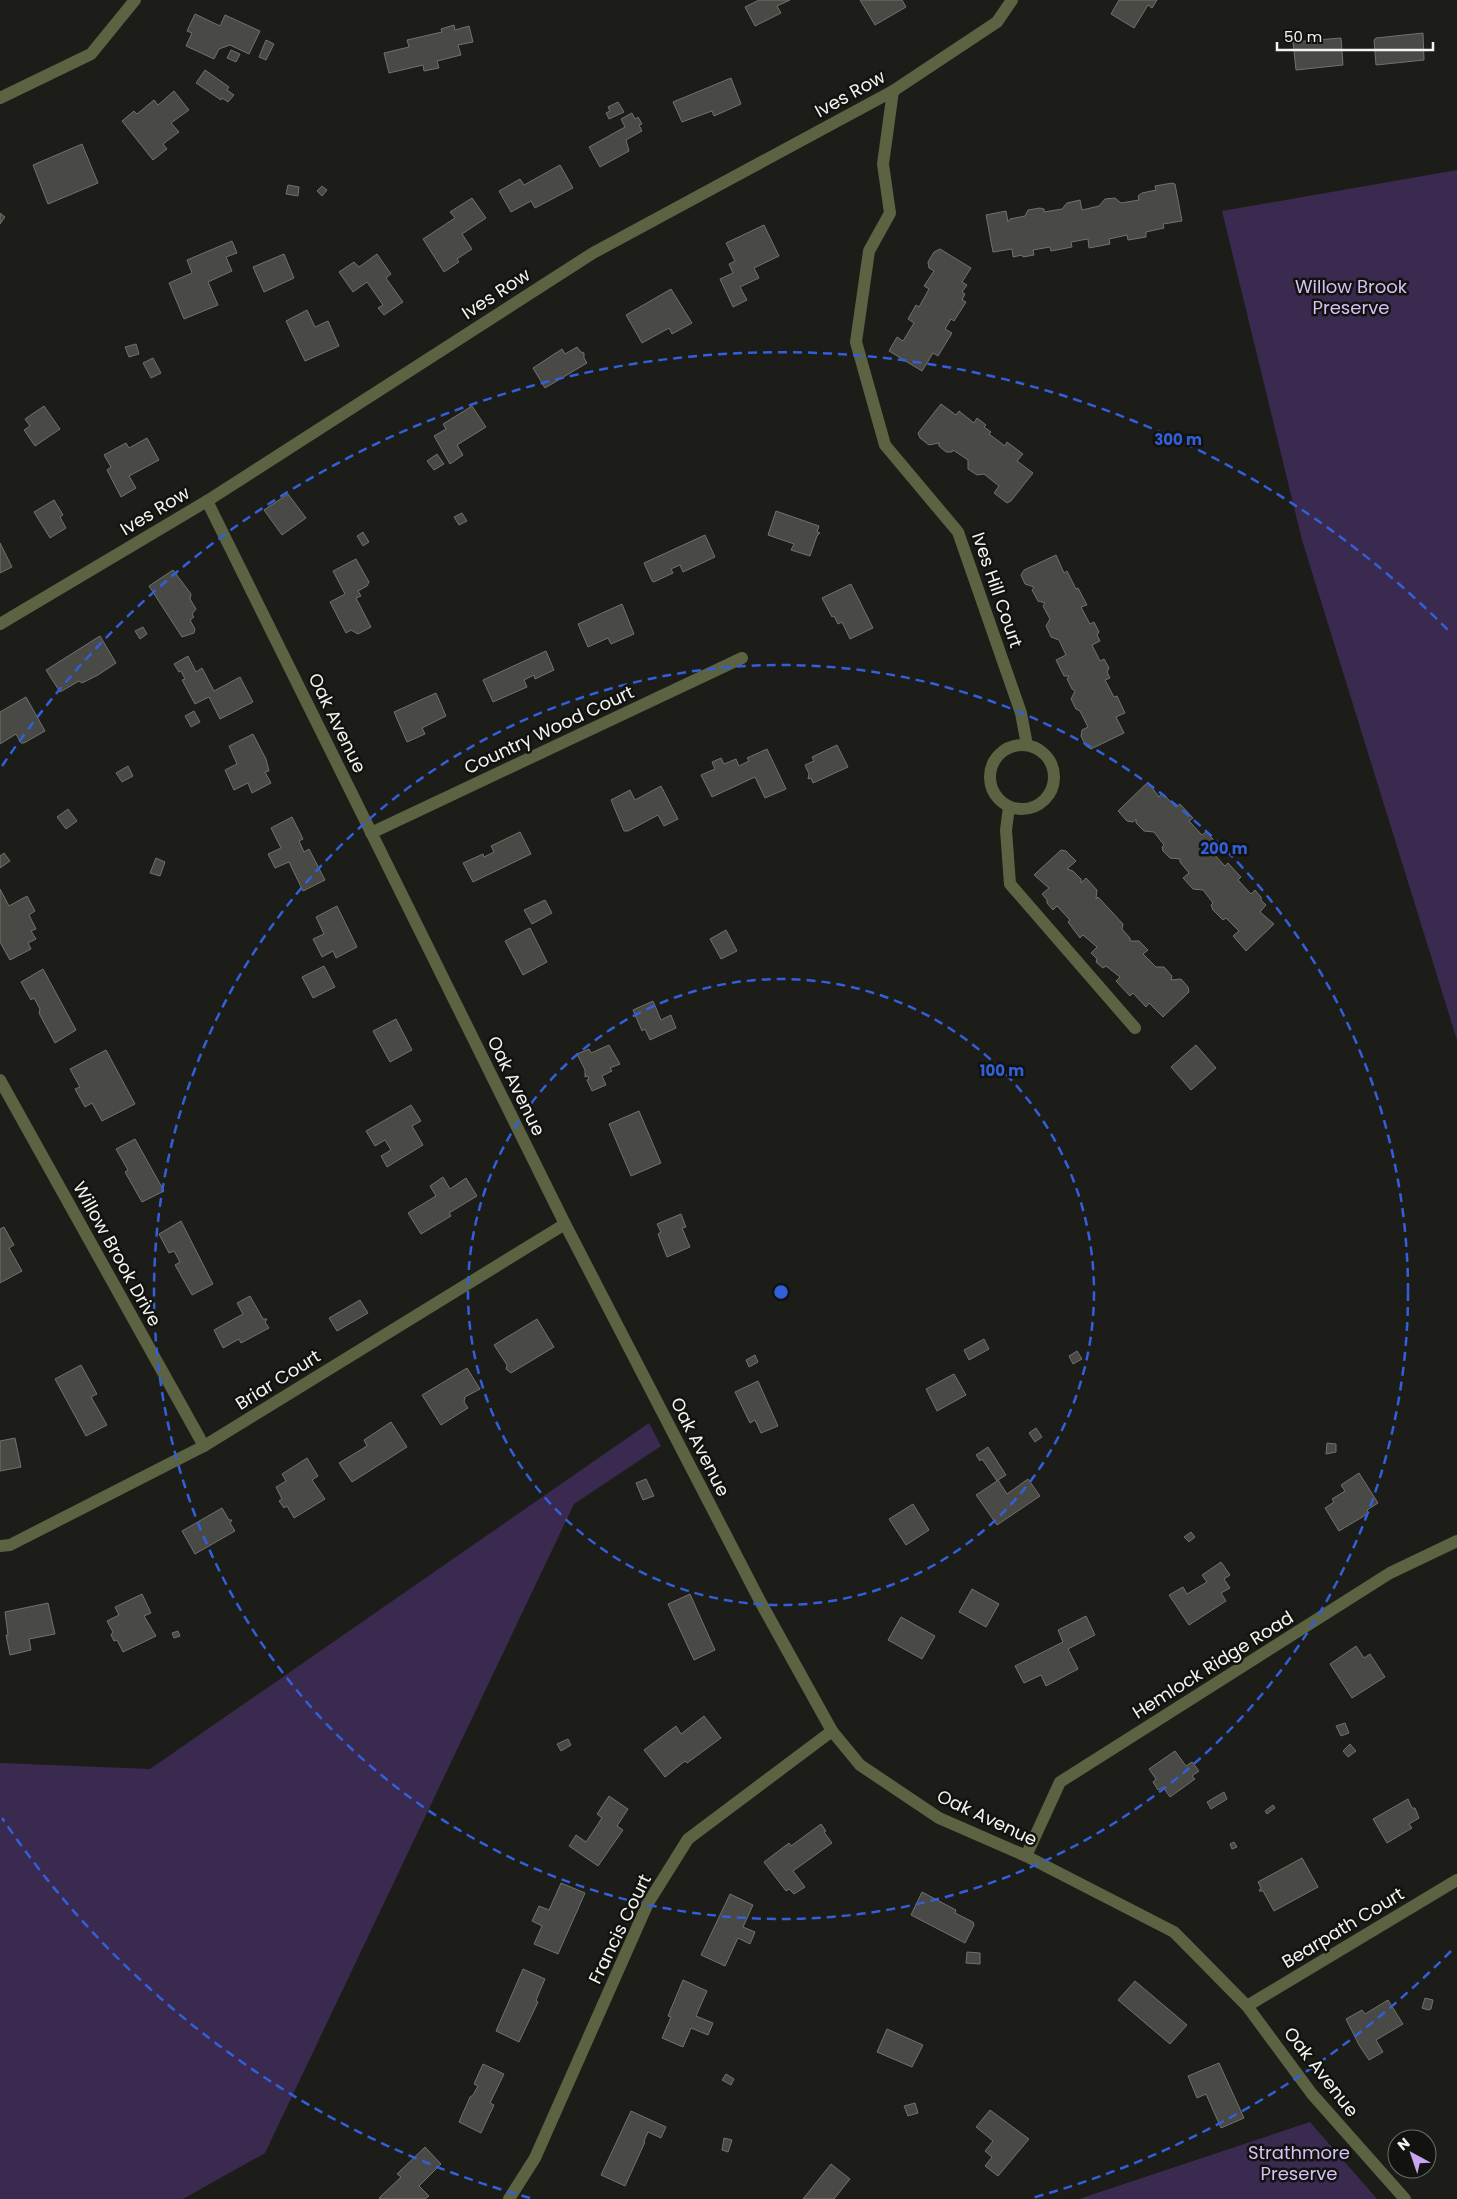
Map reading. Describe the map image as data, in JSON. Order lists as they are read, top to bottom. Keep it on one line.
{"streets":{"street":["Ives Row","Ives Hill Court","Oak Avenue","Country Wood Court","Willow Brook Drive","Briar Court","Hemlock Ridge Road","Bearpath Court","Francis Court"]},"crossings":[["Ives Row","Ives Hill Court"],["Ives Row","Oak Avenue"],["Oak Avenue","Country Wood Court"],["Oak Avenue","Briar Court"],["Oak Avenue","Hemlock Ridge Road"],["Oak Avenue","Bearpath Court"],["Oak Avenue","Francis Court"],["Willow Brook Drive","Briar Court"]],"parks":["Willow Brook Preserve","Strathmore Preserve"],"scale_bar":"50 m","north":"top left","rings":["300 m","200 m","100 m"]}
